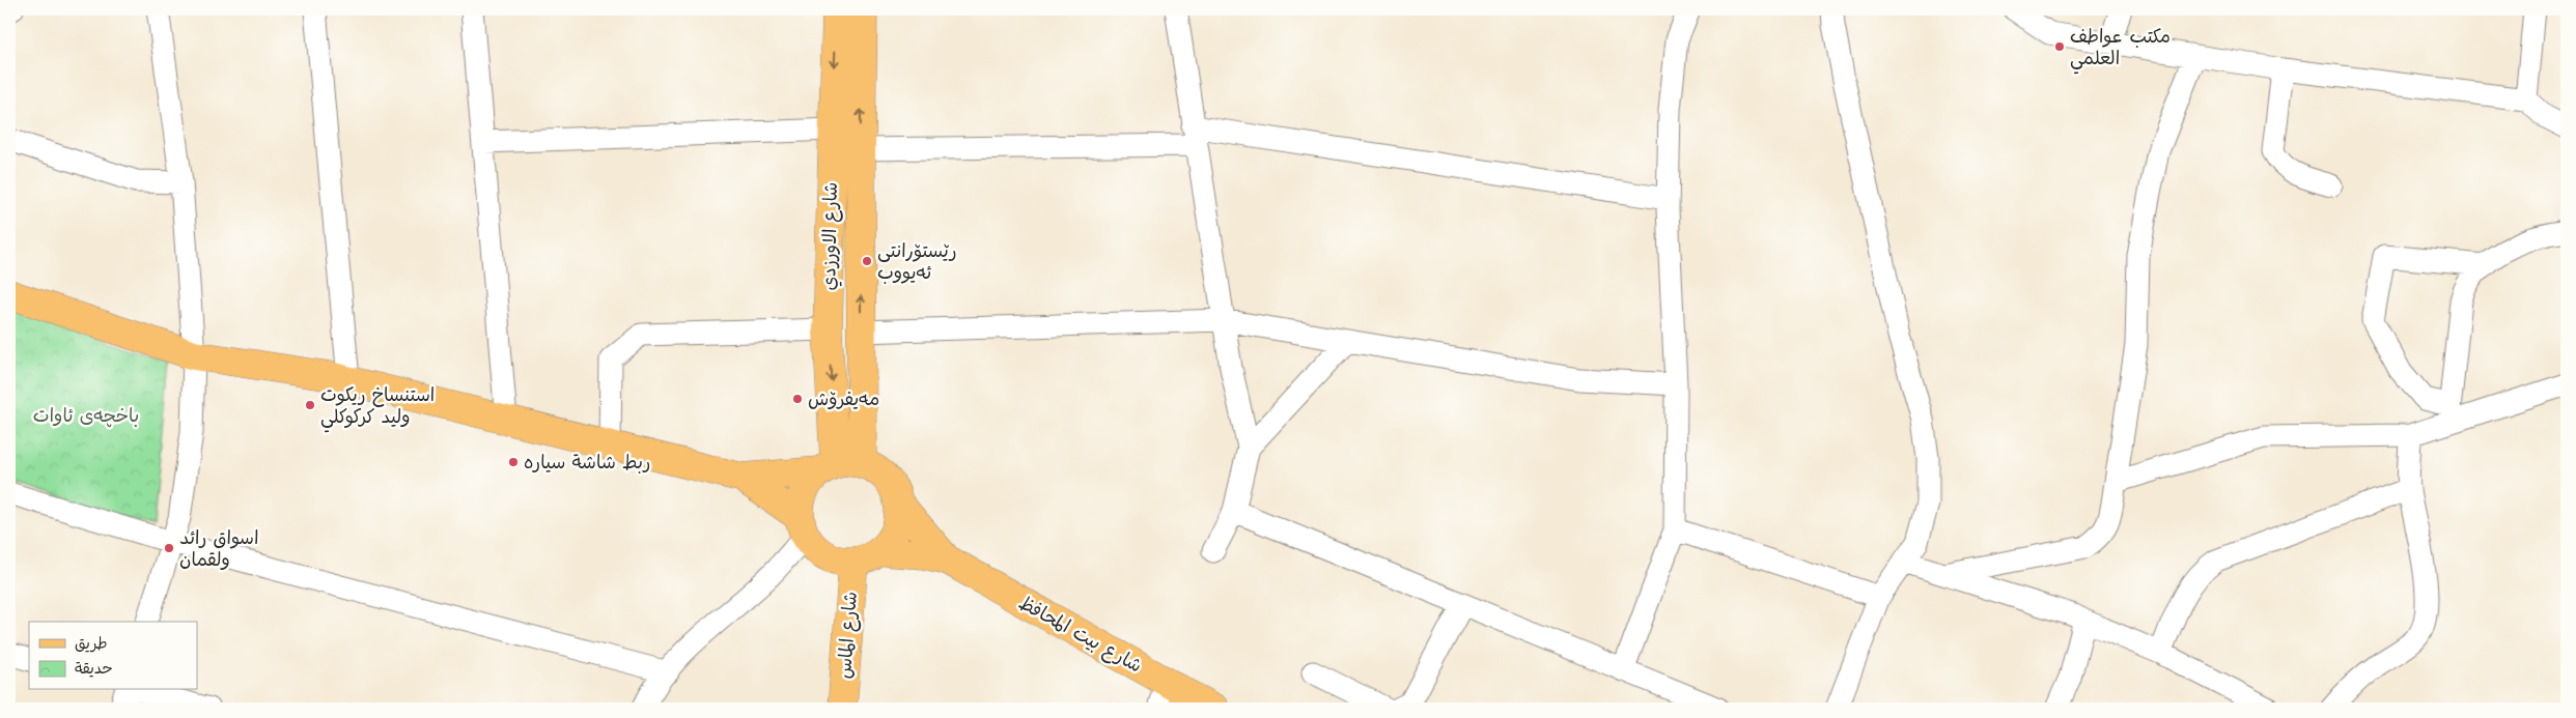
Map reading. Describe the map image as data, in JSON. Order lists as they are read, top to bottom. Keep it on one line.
{"streets":{"main road":["شارع الاورزدي","شارع بيت المحافظ","شارع الماس"]},"crossings":[["شارع الاورزدي","شارع بيت المحافظ"],["شارع الاورزدي","شارع الماس"],["شارع بيت المحافظ","شارع الماس"]],"parks":["باخچەی ئاوات"],"places":["مكتب عواطف العلمي","رێستۆرانتی ئەیووب","مەیفرۆش","استنساخ ريكوت وليد كركوكلي","ربط شاشة سياره","اسواق رائد ولقمان"],"legend":["طريق","حديقة"]}
